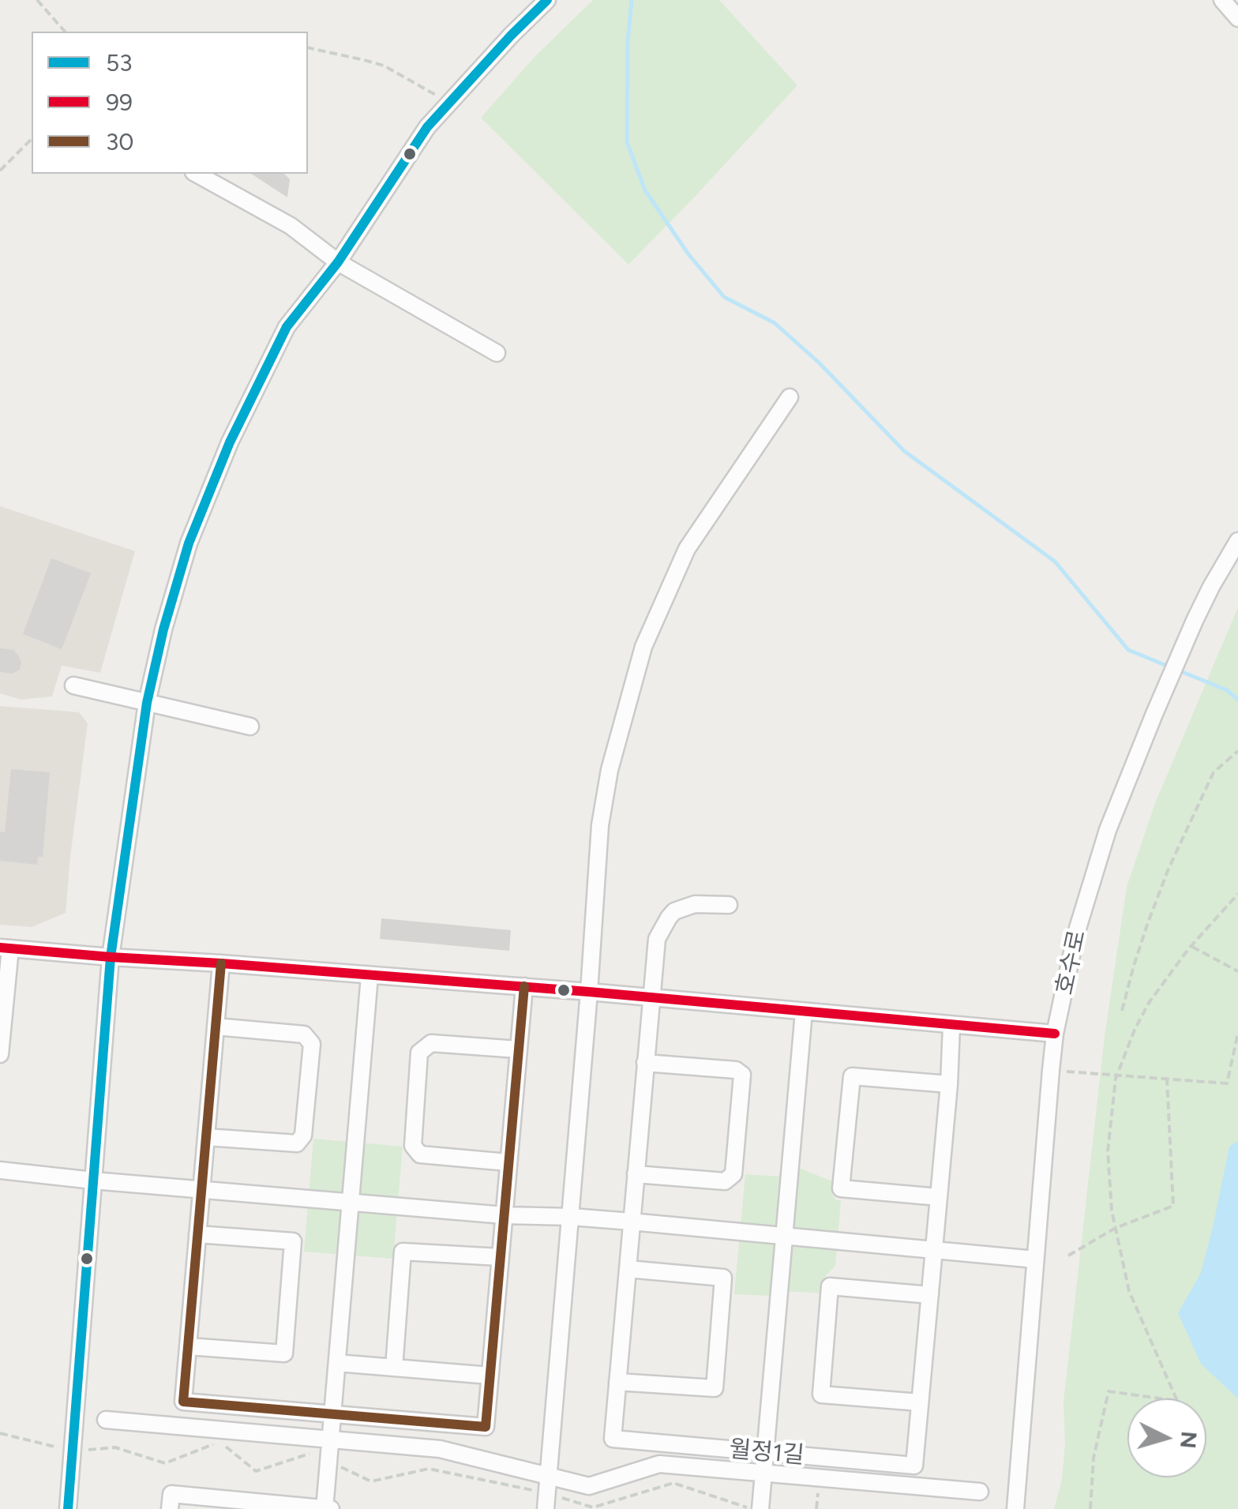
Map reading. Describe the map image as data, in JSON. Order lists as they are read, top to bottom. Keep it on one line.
{"streets":{"street":["호수로","월정1길"]},"lines":["transit line 53","transit line 99","transit line 30"],"legend":["53","99","30"],"north":"right"}
